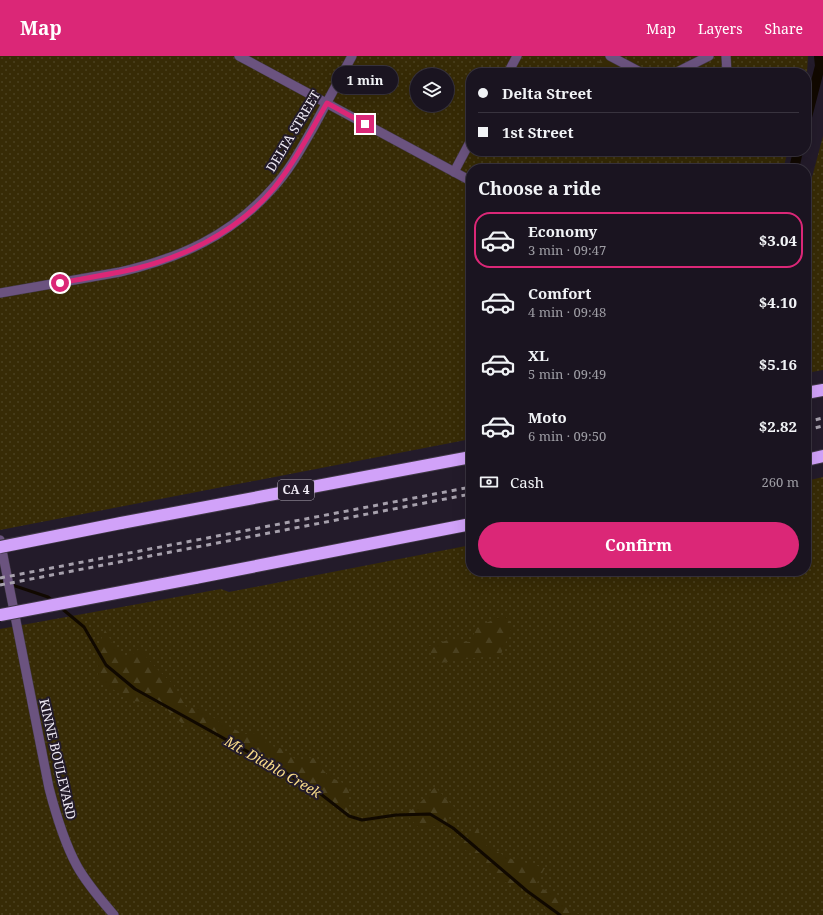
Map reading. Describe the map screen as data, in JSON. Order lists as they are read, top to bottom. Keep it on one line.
{"streets":{"highway":["CA 4"],"street":["DELTA STREET","KINNE BOULEVARD"]},"crossings":[["CA 4","KINNE BOULEVARD"]],"water":["Mt. Diablo Creek"],"page":{"header":"Map","nav":["Map","Layers","Share"],"bubble":"1 min","banner":["Delta Street","1st Street"],"heading":"Choose a ride","list":[{"name":"Economy","note":"3 min · 09:47","value":"$3.04"},{"name":"Comfort","note":"4 min · 09:48","value":"$4.10"},{"name":"XL","note":"5 min · 09:49","value":"$5.16"},{"name":"Moto","note":"6 min · 09:50","value":"$2.82"}],"pay":["Cash","260 m"],"buttons":"Confirm"}}
